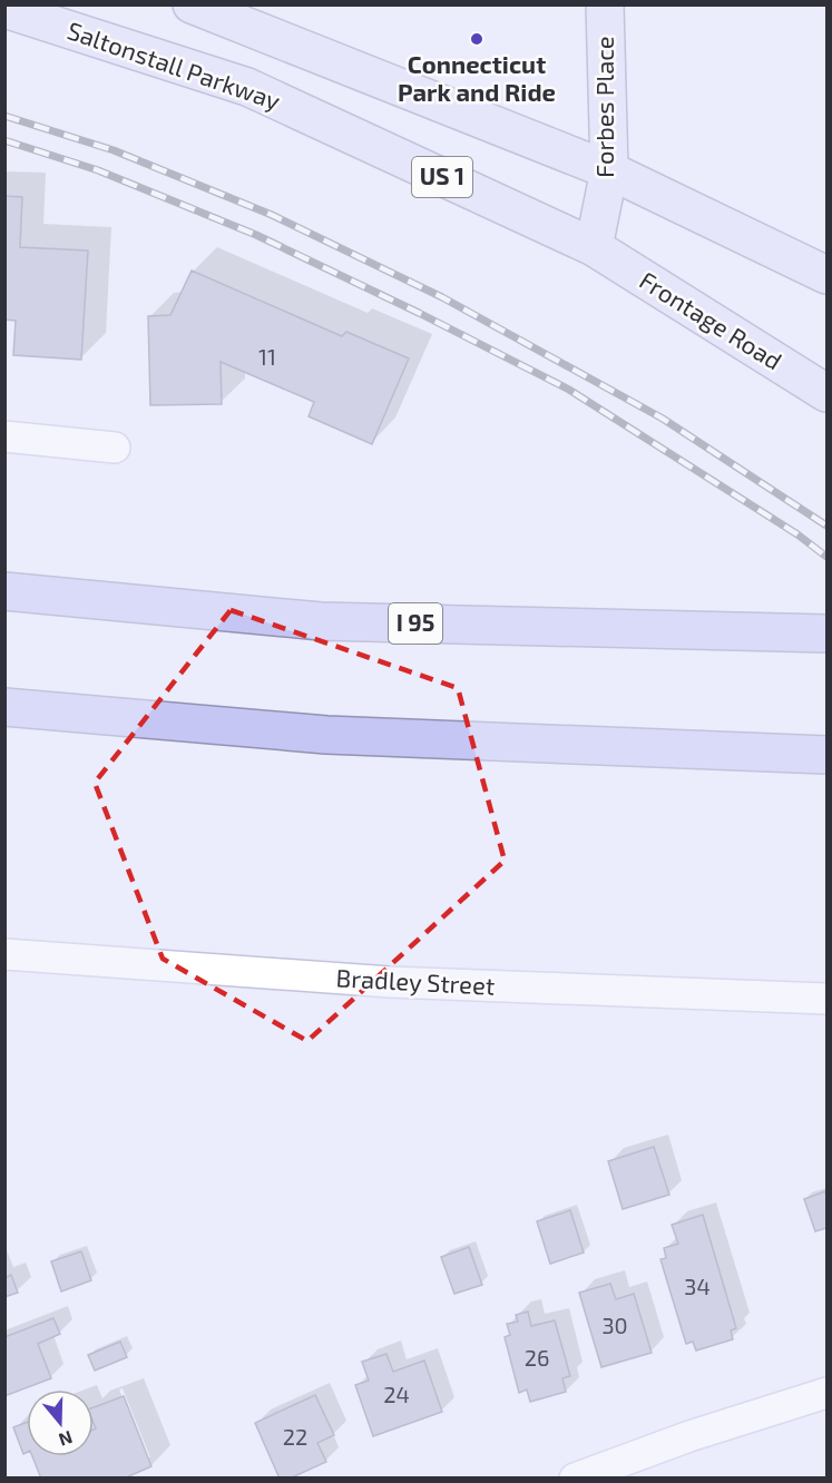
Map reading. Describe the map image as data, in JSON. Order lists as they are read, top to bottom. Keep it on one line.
{"streets":{"highway":["I 95"],"main road":["Saltonstall Parkway","Forbes Place","US 1","Frontage Road"],"street":["Bradley Street"]},"crossings":[["Saltonstall Parkway","Forbes Place"],["Saltonstall Parkway","Frontage Road"],["Forbes Place","Frontage Road"]],"places":["Connecticut Park and Ride"],"house_numbers":["11","34","30","26","24","22"],"north":"bottom"}
